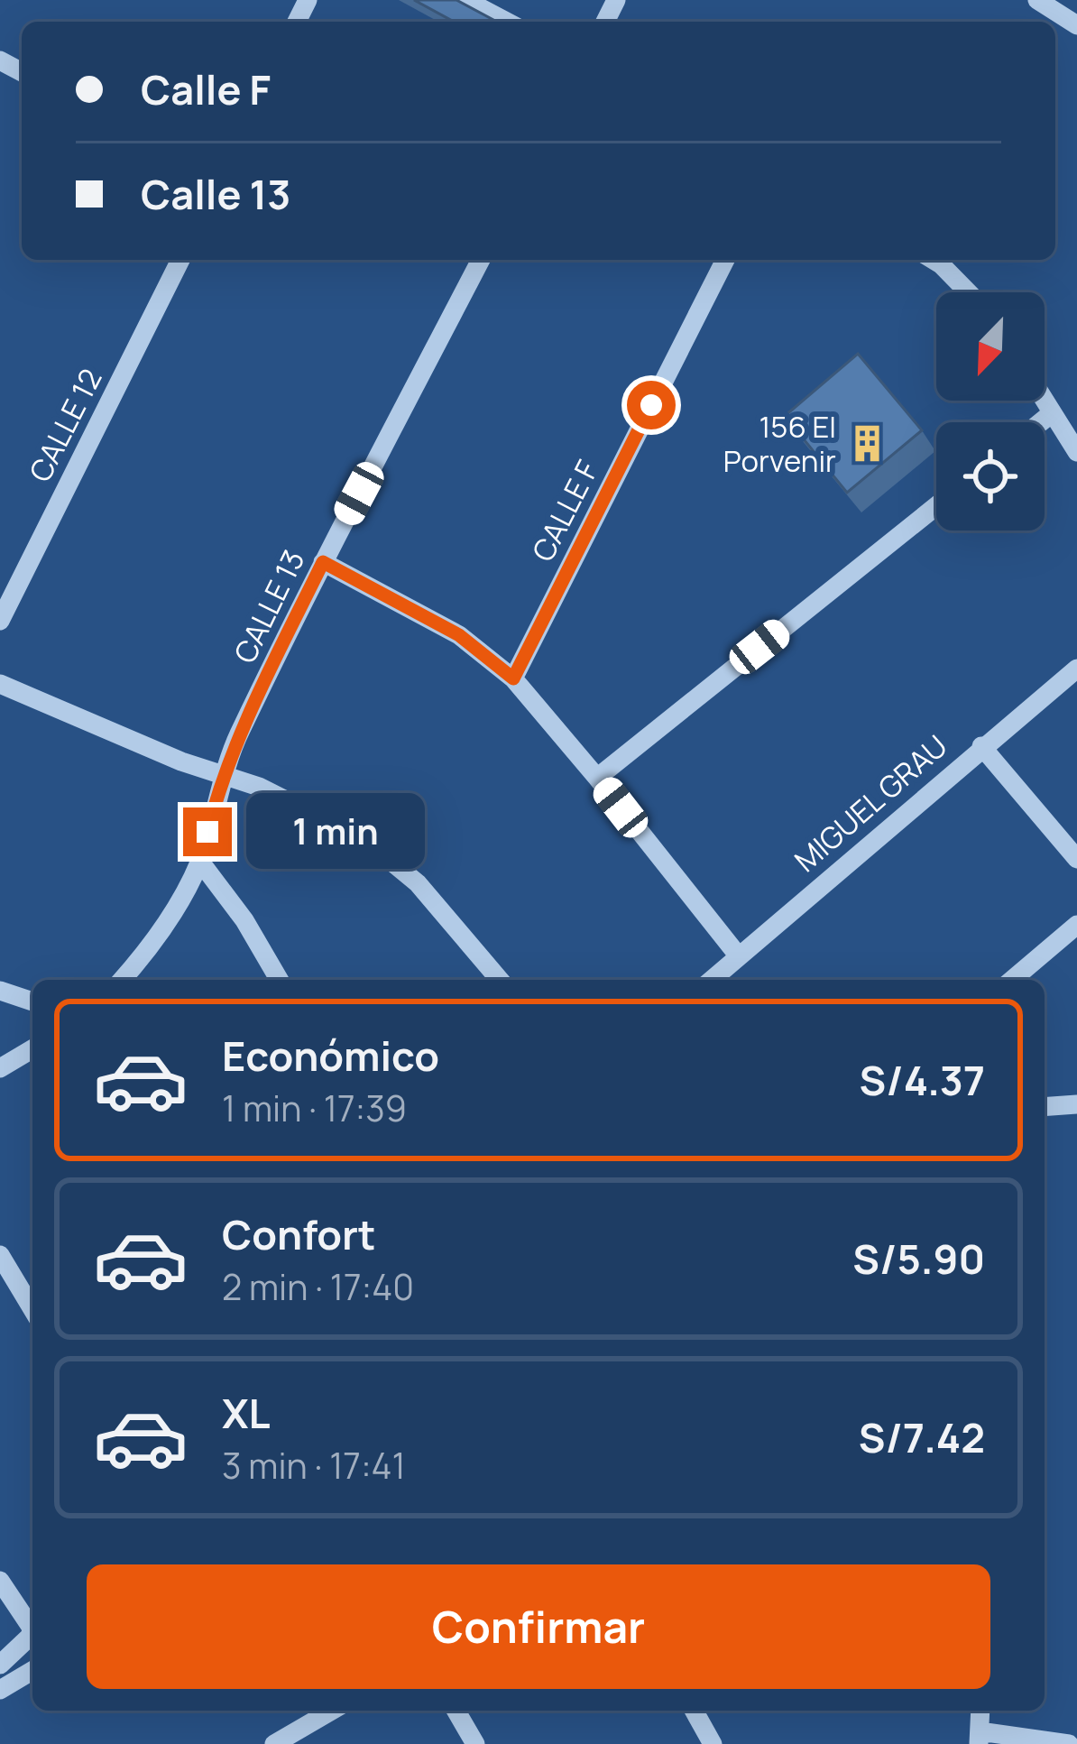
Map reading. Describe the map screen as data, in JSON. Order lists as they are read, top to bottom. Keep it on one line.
{"streets":{"street":["CALLE 12","CALLE F","CALLE 13","MIGUEL GRAU"]},"places":{"building":["156 El Porvenir"]},"north":"bottom left","page":{"banner":["Calle F","Calle 13"],"bubble":"1 min","list":[{"name":"Económico","note":"1 min · 17:39","value":"S/4.37"},{"name":"Confort","note":"2 min · 17:40","value":"S/5.90"},{"name":"XL","note":"3 min · 17:41","value":"S/7.42"}],"buttons":"Confirmar"}}
